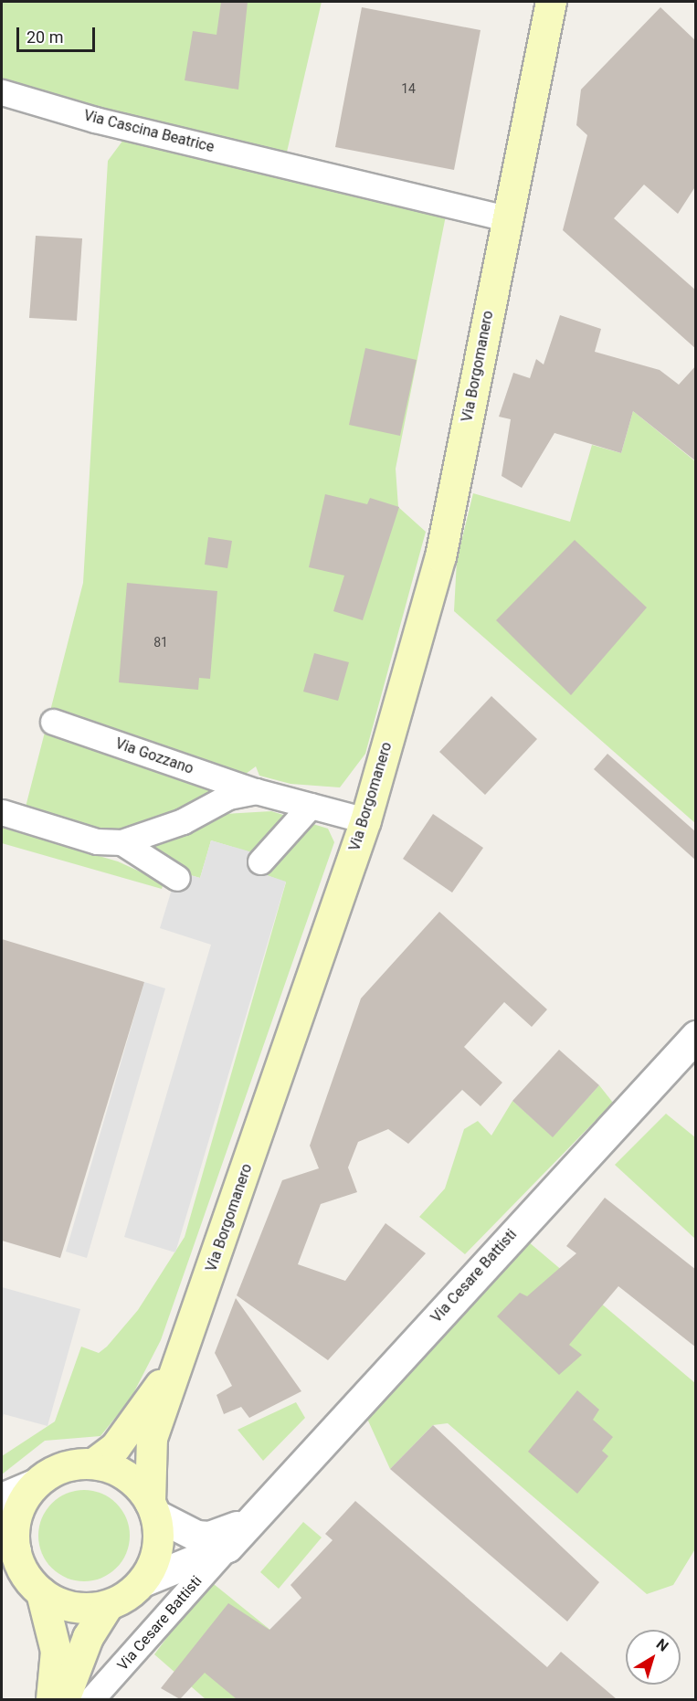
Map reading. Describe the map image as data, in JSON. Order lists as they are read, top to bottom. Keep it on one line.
{"streets":{"main road":["Via Borgomanero"],"street":["Via Cascina Beatrice","Via Gozzano","Via Cesare Battisti"]},"crossings":[["Via Cascina Beatrice","Via Borgomanero"],["Via Borgomanero","Via Gozzano"],["Via Borgomanero","Via Cesare Battisti"]],"house_numbers":["14","81"],"scale_bar":"20 m","north":"top right"}
